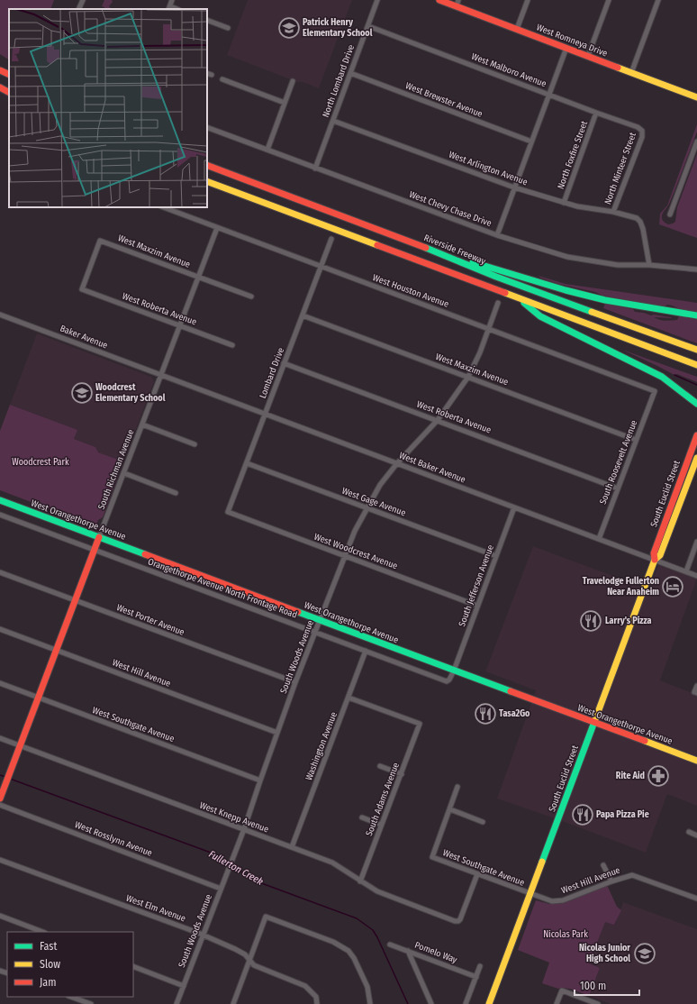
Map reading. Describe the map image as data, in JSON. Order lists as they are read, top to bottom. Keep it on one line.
{"streets":{"main road":["West Romneya Drive","Riverside Freeway","South Richman Avenue","South Euclid Street","West Orangethorpe Avenue"],"street":["West Malboro Avenue","North Lombard Drive","West Brewster Avenue","North Foxfire Street","West Arlington Avenue","North Minteer Street","West Chevy Chase Drive","West Maxzim Avenue","West Houston Avenue","West Roberta Avenue","Baker Avenue","Lombard Drive","South Roosevelt Avenue","West Baker Avenue","West Gage Avenue","West Woodcrest Avenue","South Jefferson Avenue","Orangethorpe Avenue North Frontage Road","West Porter Avenue","South Woods Avenue","West Hill Avenue","West Southgate Avenue","Washington Avenue","South Adams Avenue","West Knepp Avenue","West Rosslynn Avenue","West Elm Avenue","Pomelo Way"]},"crossings":[["West Malboro Avenue","North Lombard Drive"],["West Malboro Avenue","North Foxfire Street"],["West Malboro Avenue","North Minteer Street"],["North Lombard Drive","West Brewster Avenue"],["North Lombard Drive","West Arlington Avenue"],["North Lombard Drive","West Chevy Chase Drive"],["North Foxfire Street","West Arlington Avenue"],["West Arlington Avenue","North Minteer Street"],["West Arlington Avenue","West Chevy Chase Drive"],["West Maxzim Avenue","West Roberta Avenue"],["West Maxzim Avenue","Lombard Drive"],["West Maxzim Avenue","South Roosevelt Avenue"],["West Maxzim Avenue","South Richman Avenue"],["West Maxzim Avenue","South Woods Avenue"],["West Houston Avenue","Lombard Drive"],["West Houston Avenue","South Roosevelt Avenue"],["West Houston Avenue","South Richman Avenue"],["West Houston Avenue","South Woods Avenue"],["West Roberta Avenue","Lombard Drive"],["West Roberta Avenue","South Roosevelt Avenue"],["West Roberta Avenue","South Richman Avenue"],["West Roberta Avenue","South Woods Avenue"],["Baker Avenue","West Baker Avenue"],["Baker Avenue","South Richman Avenue"],["Lombard Drive","West Baker Avenue"],["Lombard Drive","West Gage Avenue"],["Lombard Drive","West Woodcrest Avenue"],["South Roosevelt Avenue","West Baker Avenue"],["West Baker Avenue","South Richman Avenue"],["West Baker Avenue","South Euclid Street"],["West Baker Avenue","South Jefferson Avenue"],["West Baker Avenue","South Woods Avenue"],["South Richman Avenue","West Orangethorpe Avenue"],["South Richman Avenue","Orangethorpe Avenue North Frontage Road"],["South Richman Avenue","West Porter Avenue"],["South Richman Avenue","West Hill Avenue"],["South Richman Avenue","West Southgate Avenue"],["South Richman Avenue","West Knepp Avenue"],["South Euclid Street","West Orangethorpe Avenue"],["South Euclid Street","West Hill Avenue"],["South Euclid Street","West Southgate Avenue"],["West Gage Avenue","South Jefferson Avenue"],["West Gage Avenue","South Woods Avenue"],["West Orangethorpe Avenue","South Jefferson Avenue"],["West Orangethorpe Avenue","Orangethorpe Avenue North Frontage Road"],["West Orangethorpe Avenue","South Woods Avenue"],["West Woodcrest Avenue","South Jefferson Avenue"],["West Woodcrest Avenue","South Woods Avenue"],["South Jefferson Avenue","Orangethorpe Avenue North Frontage Road"],["Orangethorpe Avenue North Frontage Road","South Woods Avenue"],["Orangethorpe Avenue North Frontage Road","Washington Avenue"],["West Porter Avenue","South Woods Avenue"],["South Woods Avenue","West Hill Avenue"],["South Woods Avenue","West Southgate Avenue"],["South Woods Avenue","West Knepp Avenue"],["South Woods Avenue","West Rosslynn Avenue"],["South Woods Avenue","West Elm Avenue"],["West Hill Avenue","West Southgate Avenue"],["West Southgate Avenue","West Knepp Avenue"],["Washington Avenue","South Adams Avenue"],["Washington Avenue","West Knepp Avenue"],["South Adams Avenue","West Knepp Avenue"]],"water":["Fullerton Creek"],"parks":["Woodcrest Park","Nicolas Park"],"places":{"school or university":["Patrick Henry Elementary School","Woodcrest Elementary School","Nicolas Junior High School"],"hotel":["Travelodge Fullerton Near Anaheim"],"restaurant":["Larry's Pizza","Tasa2Go","Papa Pizza Pie"],"pharmacy":["Rite Aid"]},"legend":["Fast","Slow","Jam"],"scale_bar":"100 m"}
